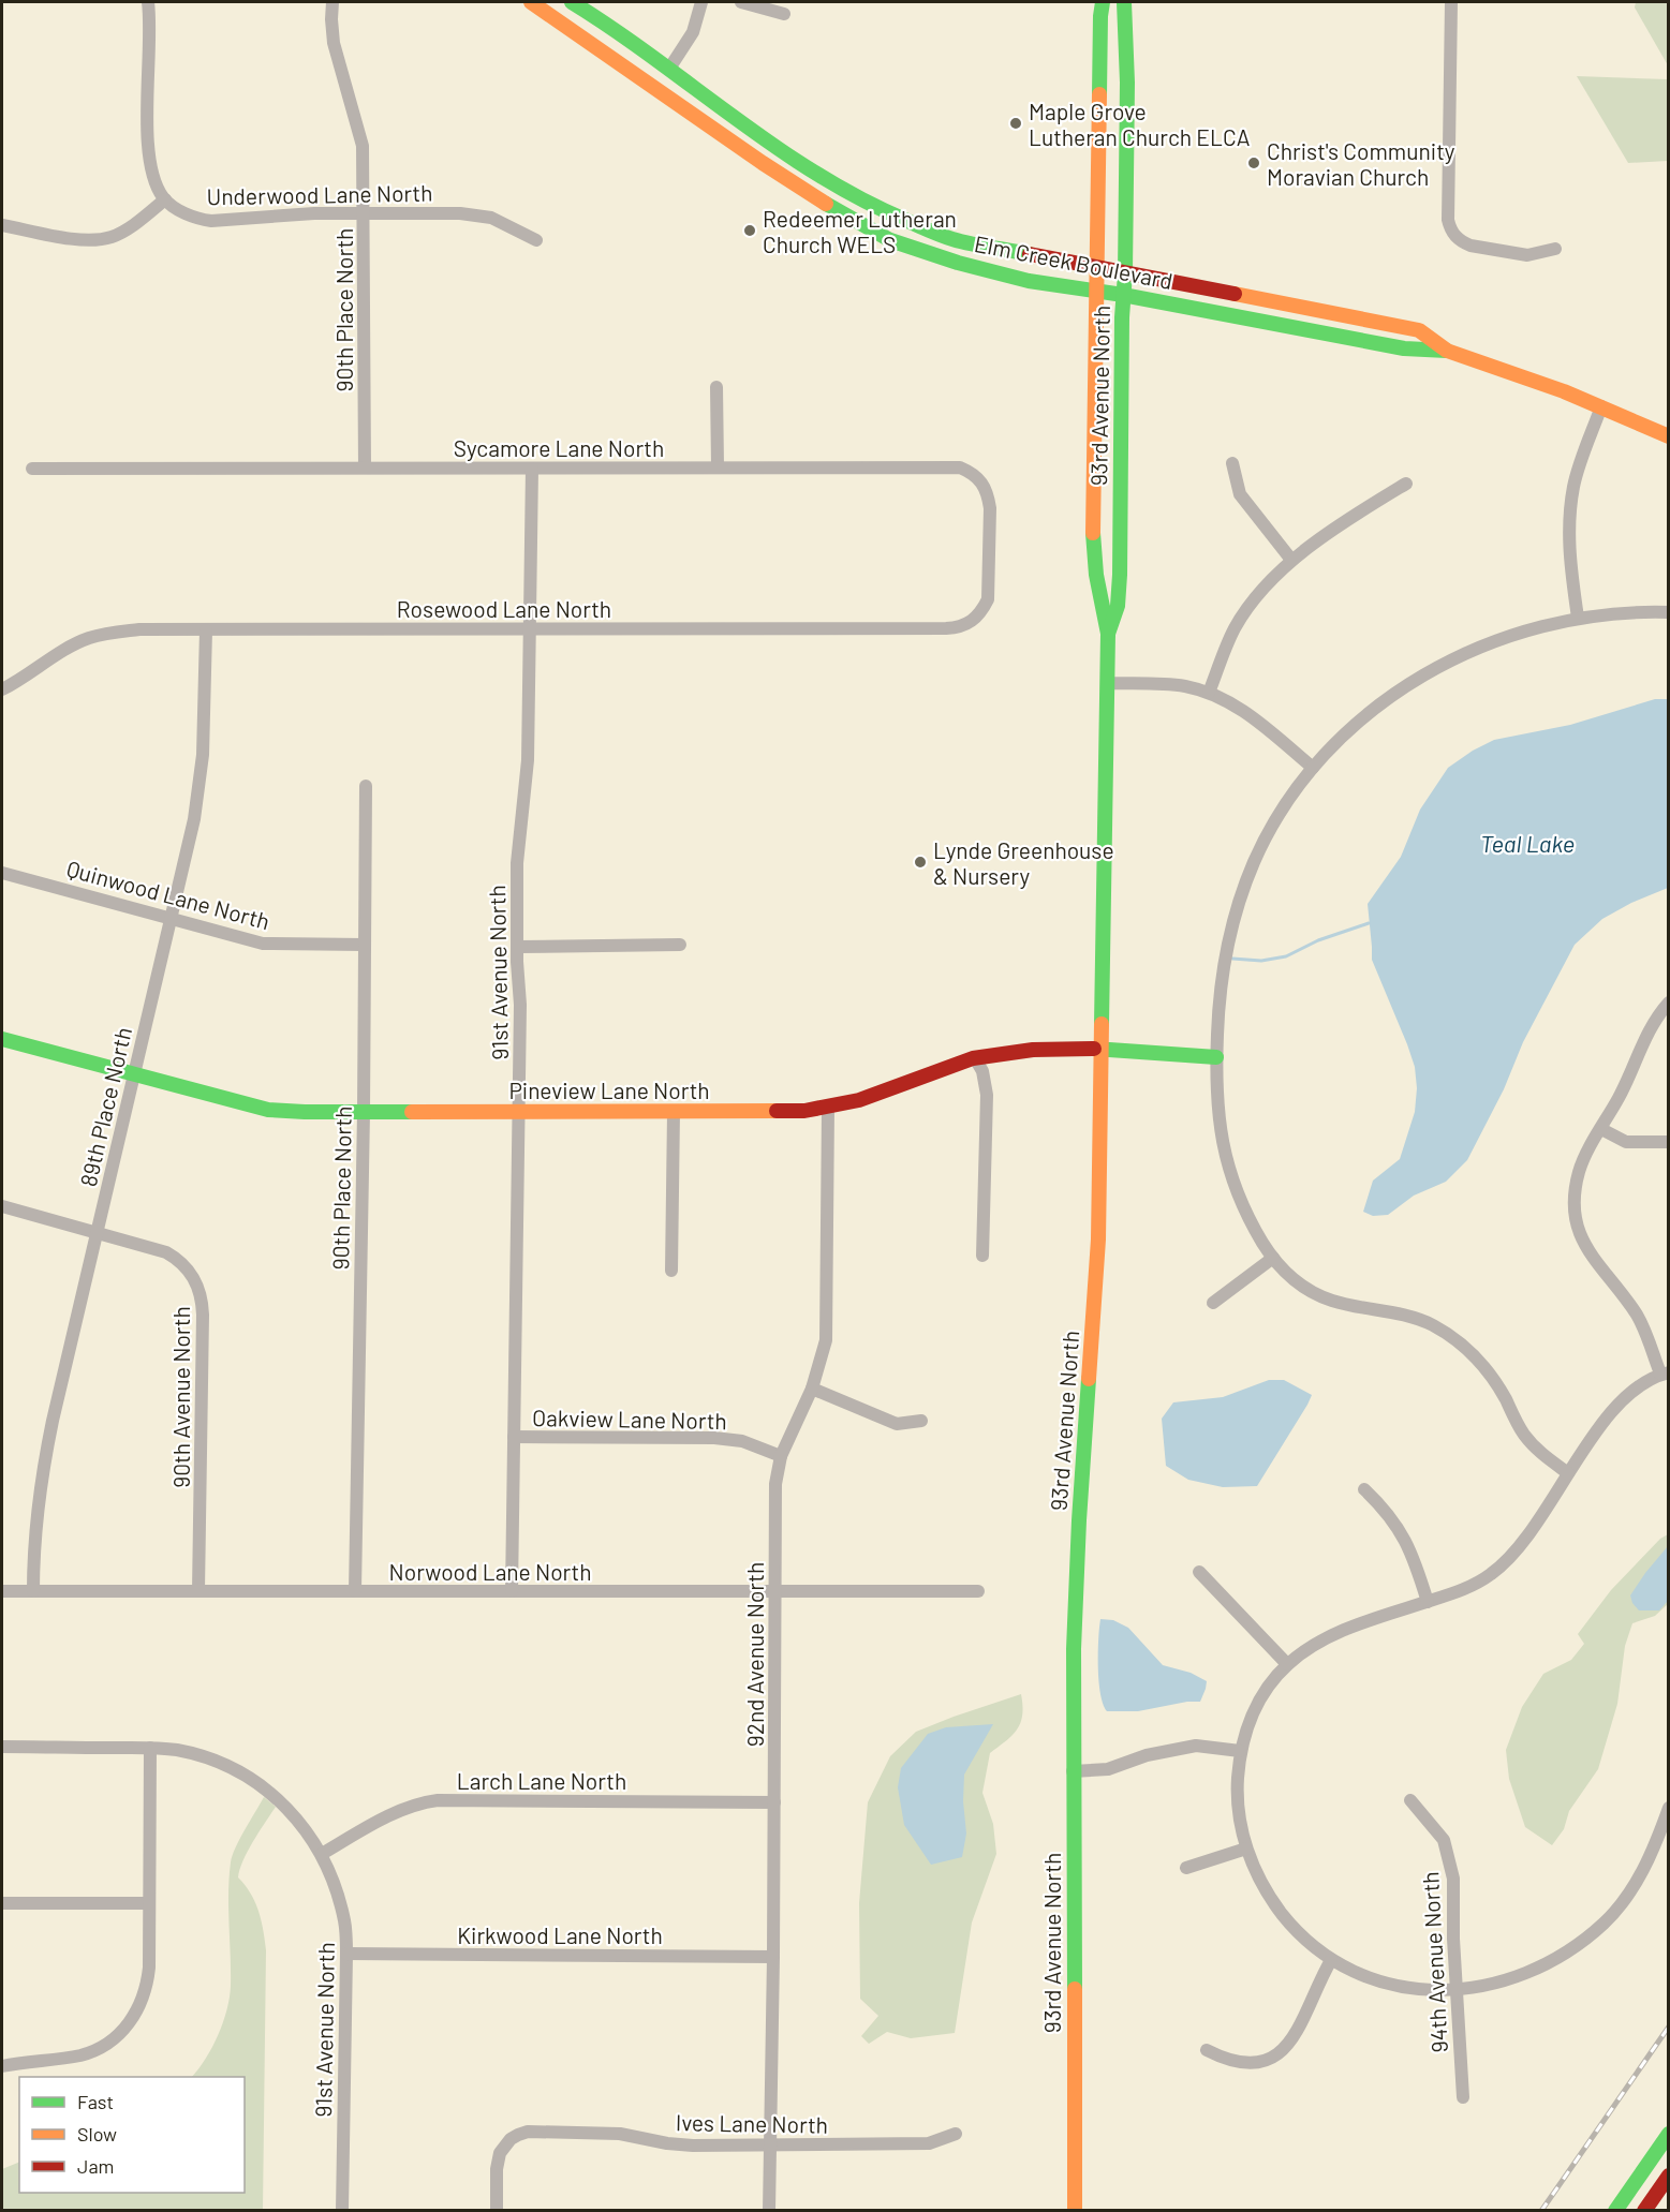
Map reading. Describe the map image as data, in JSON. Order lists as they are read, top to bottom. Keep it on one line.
{"streets":{"main road":["Elm Creek Boulevard","93rd Avenue North","Pineview Lane North"],"street":["Underwood Lane North","90th Place North","Sycamore Lane North","Rosewood Lane North","Quinwood Lane North","91st Avenue North","89th Place North","90th Avenue North","Oakview Lane North","Norwood Lane North","92nd Avenue North","Larch Lane North","Kirkwood Lane North","94th Avenue North","Ives Lane North"]},"crossings":[["Underwood Lane North","90th Place North"],["Elm Creek Boulevard","93rd Avenue North"],["90th Place North","Sycamore Lane North"],["90th Place North","Quinwood Lane North"],["90th Place North","Pineview Lane North"],["90th Place North","Norwood Lane North"],["93rd Avenue North","Pineview Lane North"],["Sycamore Lane North","Rosewood Lane North"],["Sycamore Lane North","91st Avenue North"],["Rosewood Lane North","91st Avenue North"],["Rosewood Lane North","89th Place North"],["Quinwood Lane North","89th Place North"],["91st Avenue North","Pineview Lane North"],["91st Avenue North","Oakview Lane North"],["91st Avenue North","Norwood Lane North"],["91st Avenue North","Larch Lane North"],["91st Avenue North","Kirkwood Lane North"],["Pineview Lane North","89th Place North"],["Pineview Lane North","92nd Avenue North"],["89th Place North","90th Avenue North"],["89th Place North","Norwood Lane North"],["90th Avenue North","Norwood Lane North"],["Oakview Lane North","92nd Avenue North"],["Norwood Lane North","92nd Avenue North"],["92nd Avenue North","Larch Lane North"],["92nd Avenue North","Kirkwood Lane North"],["92nd Avenue North","Ives Lane North"]],"water":["Teal Lake"],"places":["Maple Grove Lutheran Church ELCA","Christ's Community Moravian Church","Redeemer Lutheran Church WELS","Lynde Greenhouse & Nursery"],"legend":["Fast","Slow","Jam"]}
